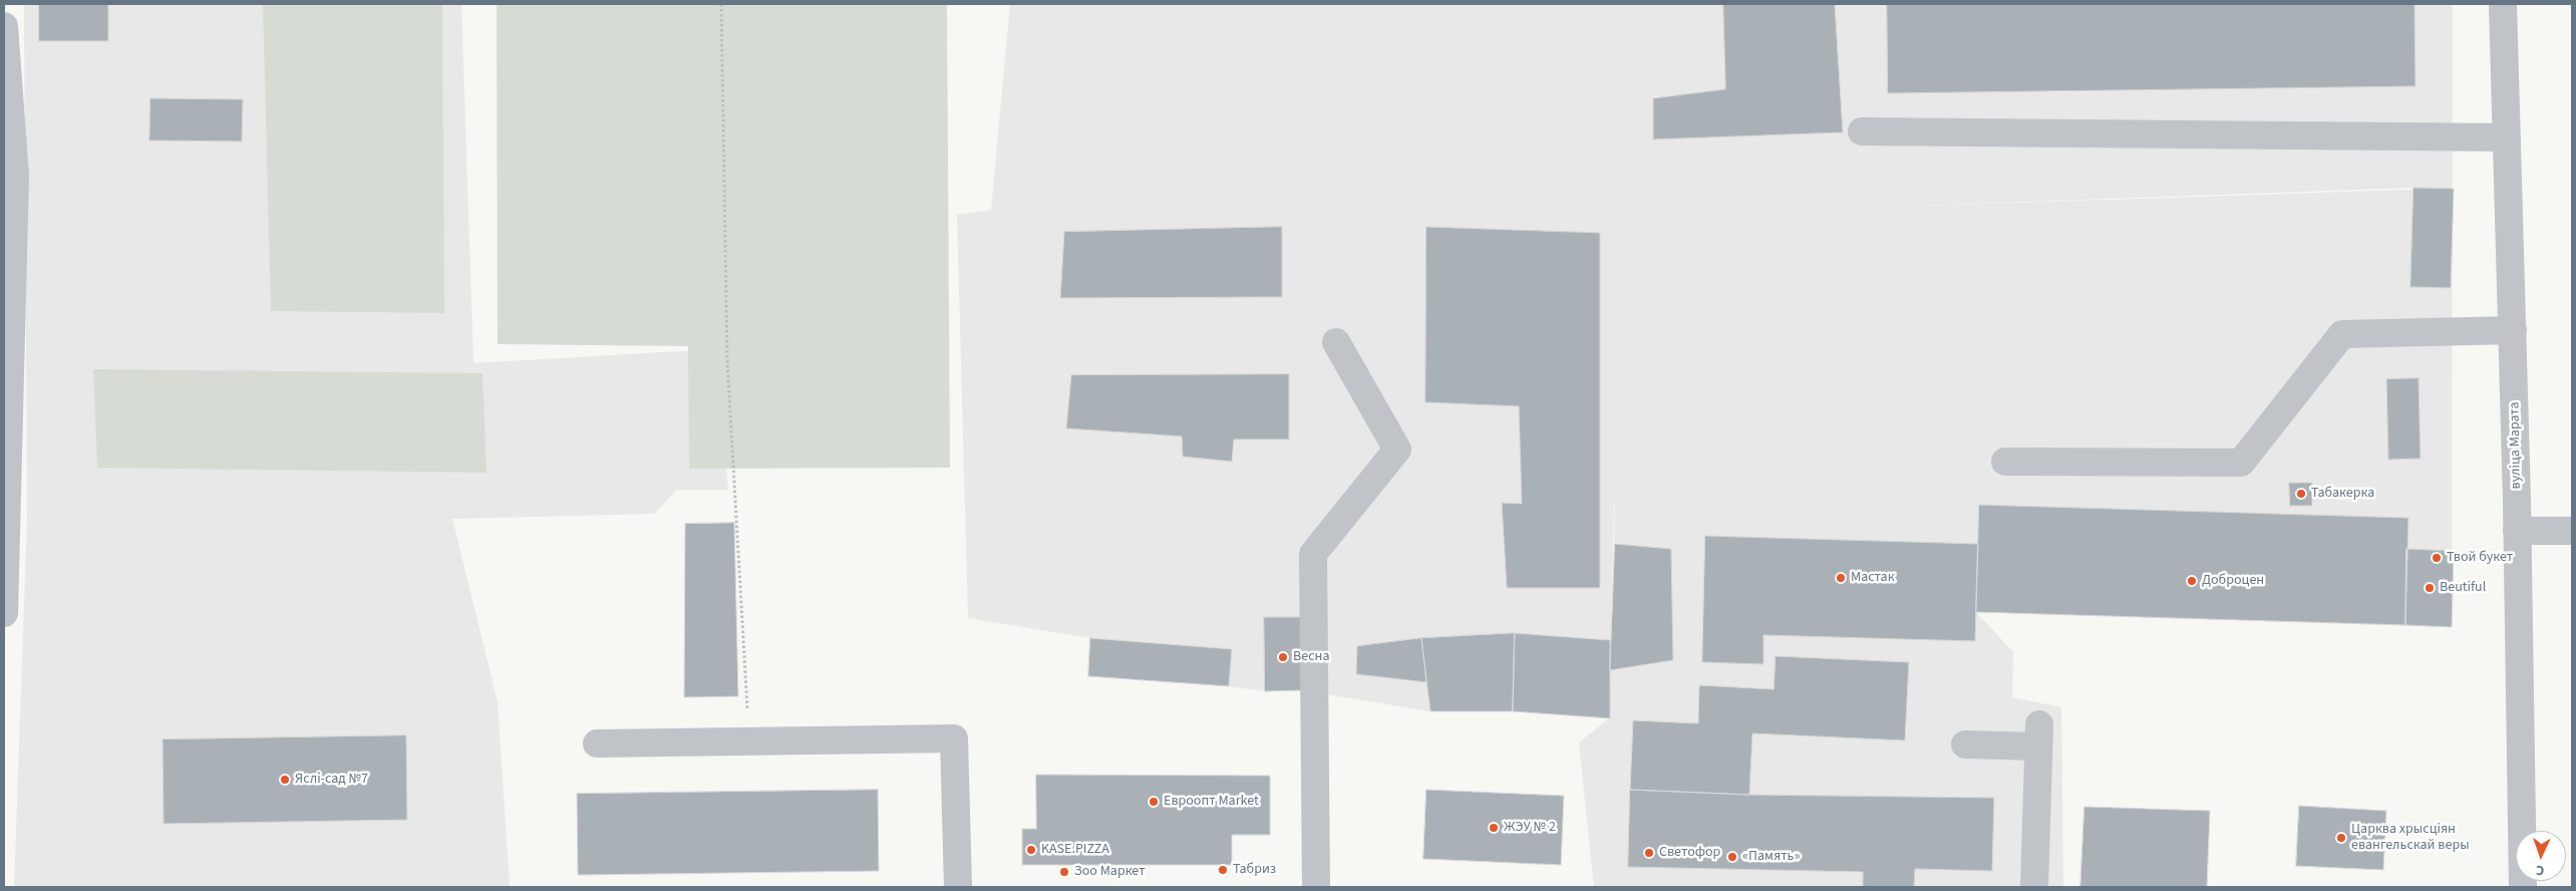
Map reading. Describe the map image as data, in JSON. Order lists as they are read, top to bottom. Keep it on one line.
{"streets":{"street":["вуліца Марата"]},"places":["Табакерка","Твой букет","Мастак","Доброцен","Beutiful","Весна","Яслі-сад №7","Евроопт Market","ЖЭУ № 2","Царква хрысціян евангельскай веры","KASE.PIZZA","Светофор","«Память»","Табриз","Зоо Маркет"],"north":"bottom"}
